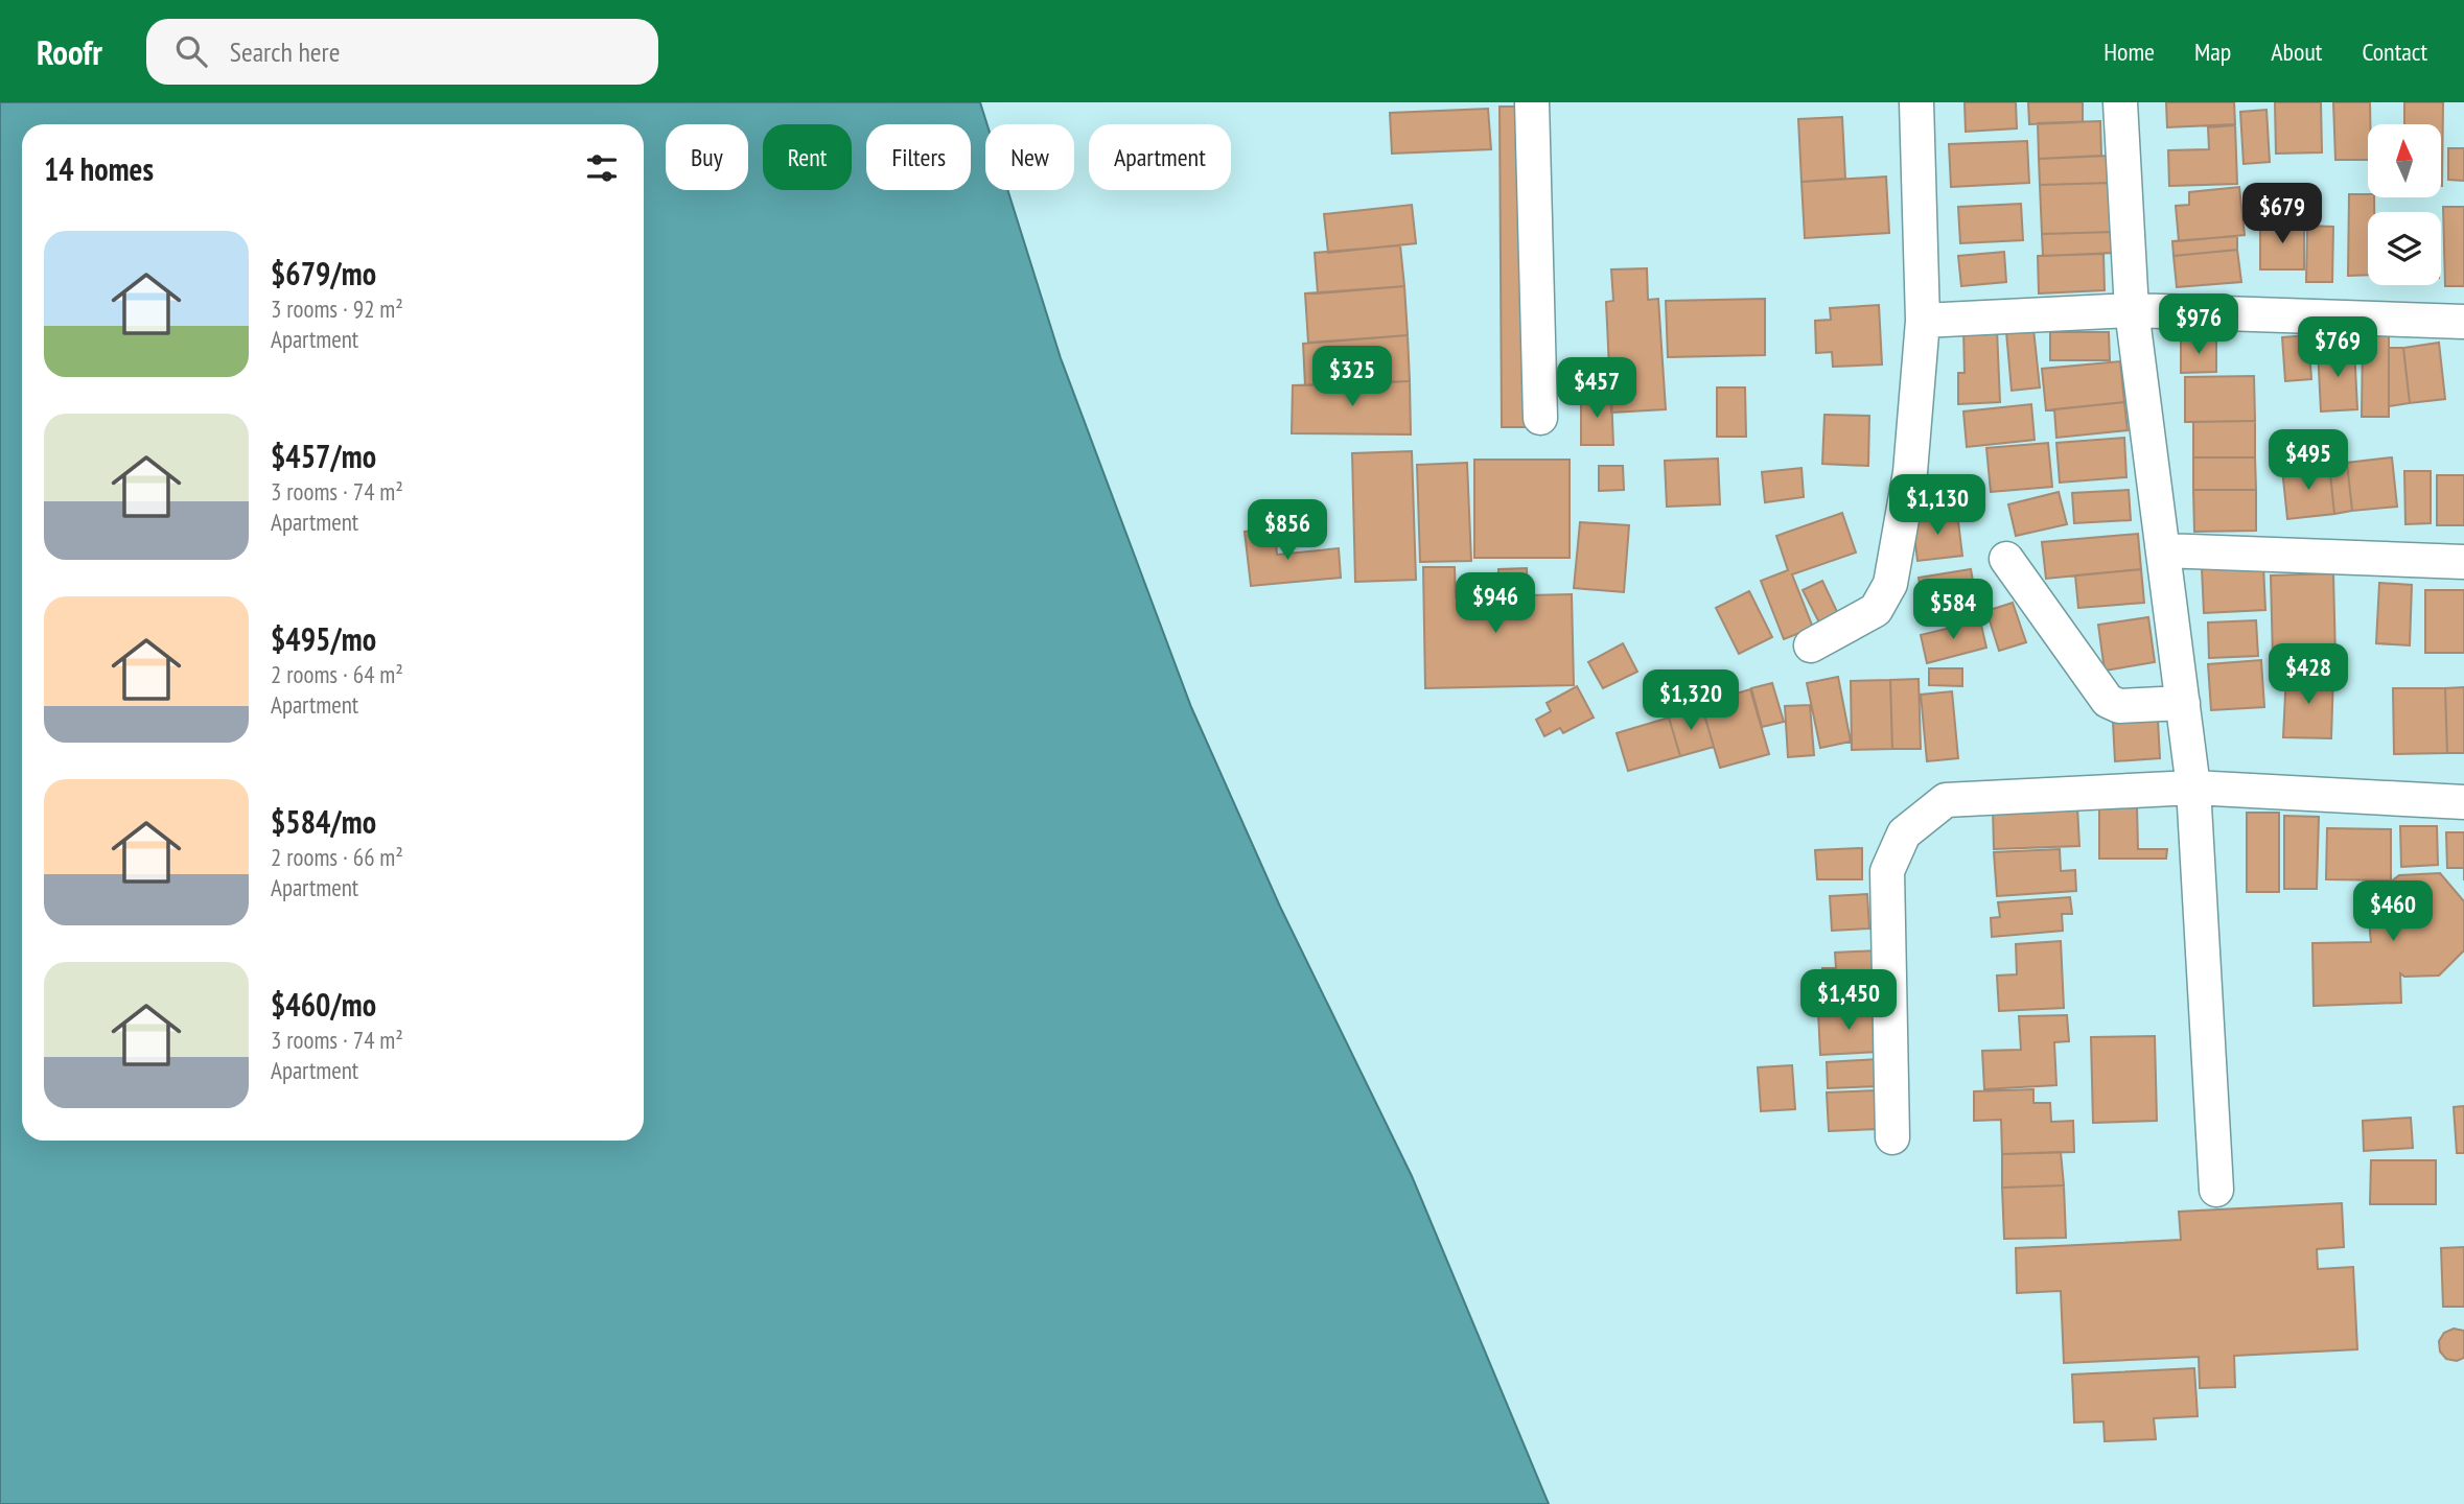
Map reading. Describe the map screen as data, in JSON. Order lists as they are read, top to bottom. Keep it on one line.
{"north":"top","page":{"header":"Roofr","search":"Search here","nav":["Home","Map","About","Contact"],"chip":["Buy","Rent","Filters","New","Apartment"],"heading":"14 homes","price":["$679","$976","$769","$325","$457","$495","$1,130","$856","$946","$584","$428","$1,320","$460","$1,450"],"list":[{"name":"$679/mo","note":"3 rooms · 92 m² · Apartment"},{"name":"$457/mo","note":"3 rooms · 74 m² · Apartment"},{"name":"$495/mo","note":"2 rooms · 64 m² · Apartment"},{"name":"$584/mo","note":"2 rooms · 66 m² · Apartment"},{"name":"$460/mo","note":"3 rooms · 74 m² · Apartment"}]}}
